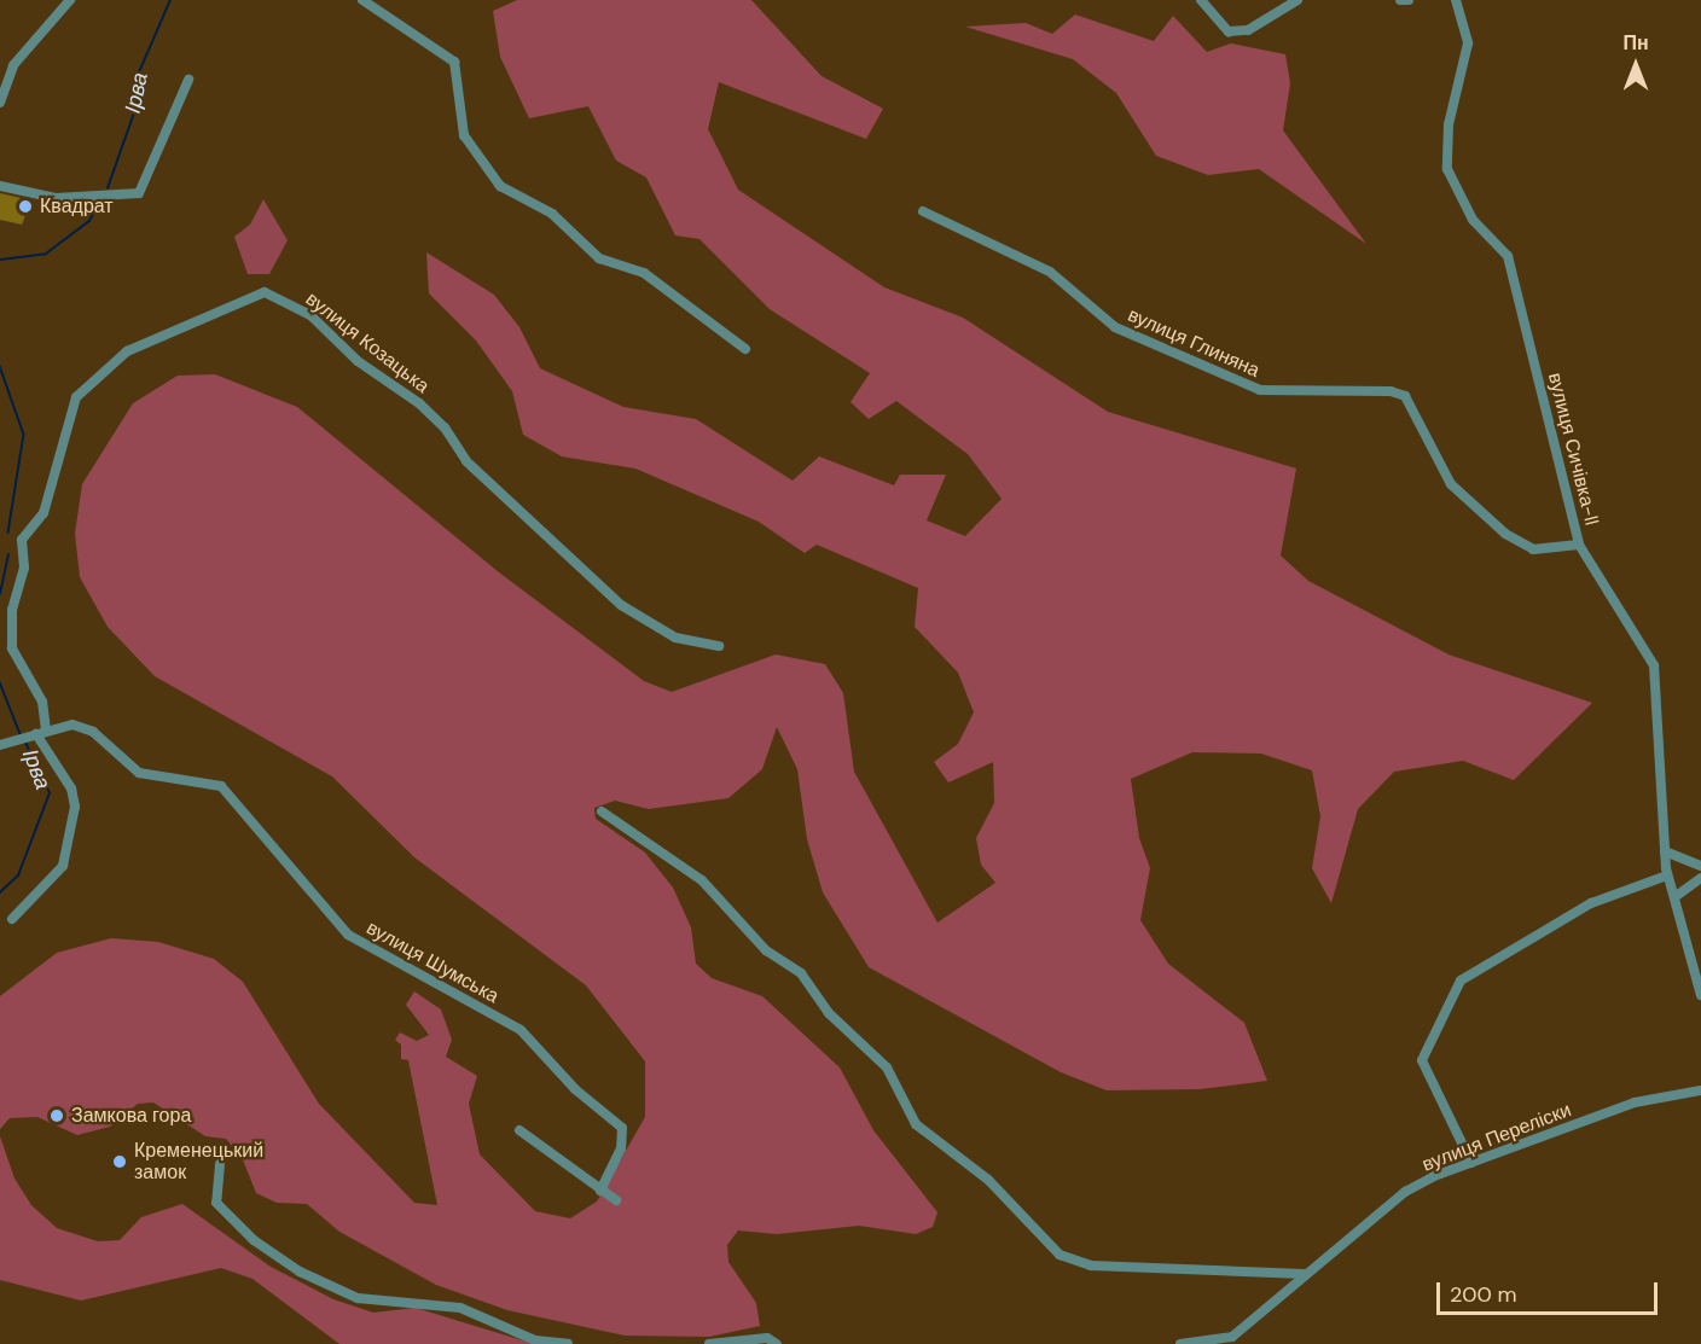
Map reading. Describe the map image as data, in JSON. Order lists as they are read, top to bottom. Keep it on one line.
{"streets":{"street":["вулиця Козацька","вулиця Глиняна","вулиця Сичівка-II","вулиця Шумська","вулиця Переліски"]},"crossings":[["вулиця Козацька","вулиця Шумська"],["вулиця Глиняна","вулиця Сичівка-II"]],"water":["Ірва"],"places":["Квадрат","Замкова гора","Кременецький замок"],"scale_bar":"200 m","north":"top"}
